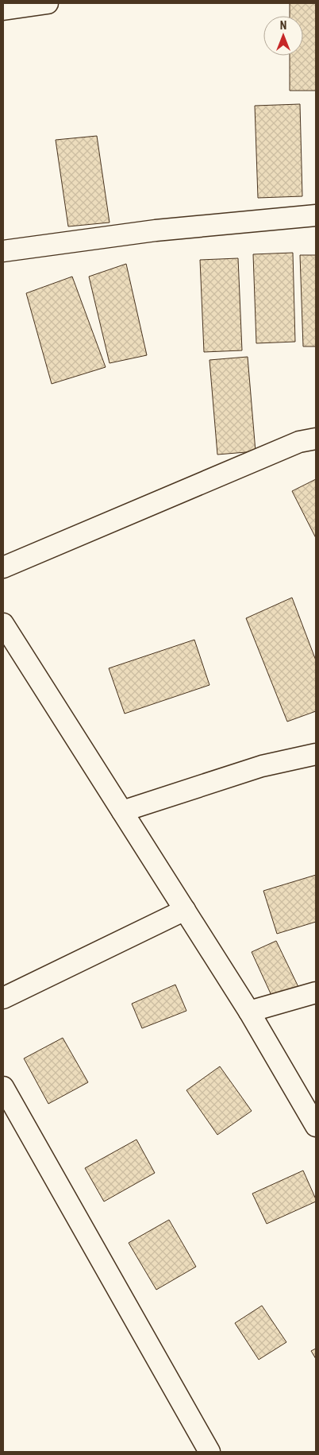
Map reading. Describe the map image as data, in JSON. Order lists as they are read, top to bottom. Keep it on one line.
{"north":"top"}
